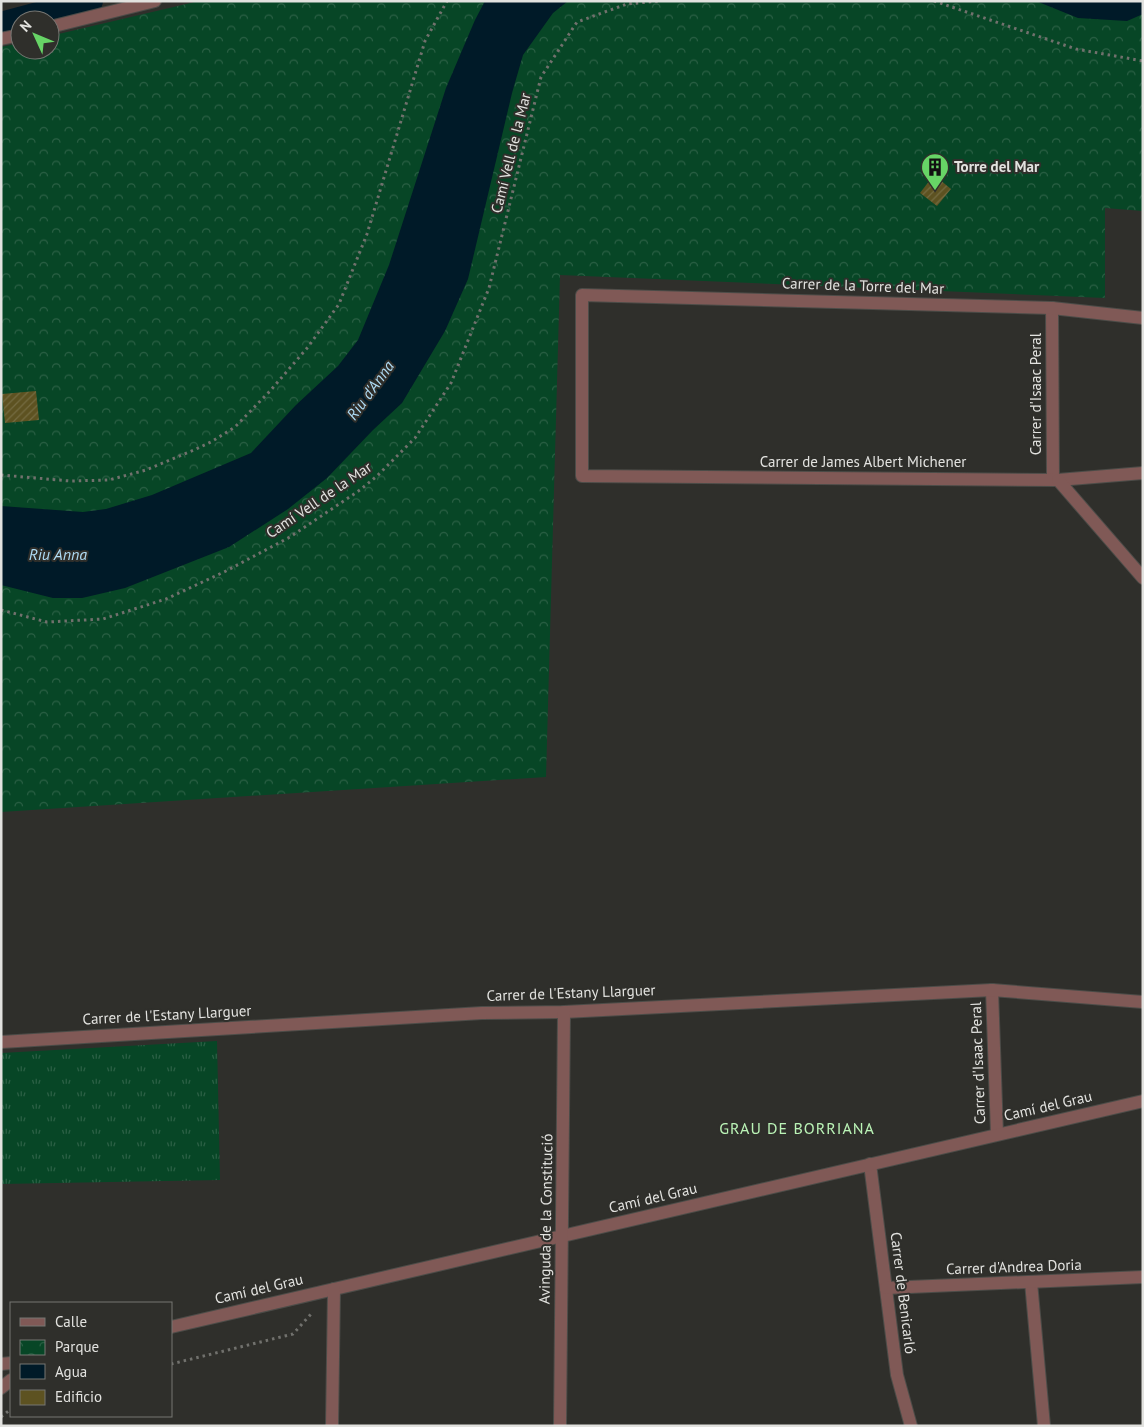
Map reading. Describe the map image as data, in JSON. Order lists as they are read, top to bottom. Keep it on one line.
{"streets":{"street":["Carrer de la Torre del Mar","Carrer d'Isaac Peral","Carrer de James Albert Michener","Carrer de l'Estany Llarguer","Camí del Grau","Avinguda de la Constitució","Carrer d'Andrea Doria","Carrer de Benicarló"],"path":["Camí Vell de la Mar"]},"crossings":[["Carrer de la Torre del Mar","Carrer d'Isaac Peral"],["Carrer de la Torre del Mar","Carrer de James Albert Michener"],["Carrer d'Isaac Peral","Carrer de James Albert Michener"],["Carrer d'Isaac Peral","Carrer de l'Estany Llarguer"],["Carrer d'Isaac Peral","Camí del Grau"],["Carrer de l'Estany Llarguer","Avinguda de la Constitució"],["Camí del Grau","Avinguda de la Constitució"],["Camí del Grau","Carrer de Benicarló"],["Carrer d'Andrea Doria","Carrer de Benicarló"]],"districts":["GRAU DE BORRIANA"],"water":["Riu d'Anna","Riu Anna"],"places":{"building":["Torre del Mar"]},"legend":["Calle","Parque","Agua","Edificio"],"north":"top left"}
